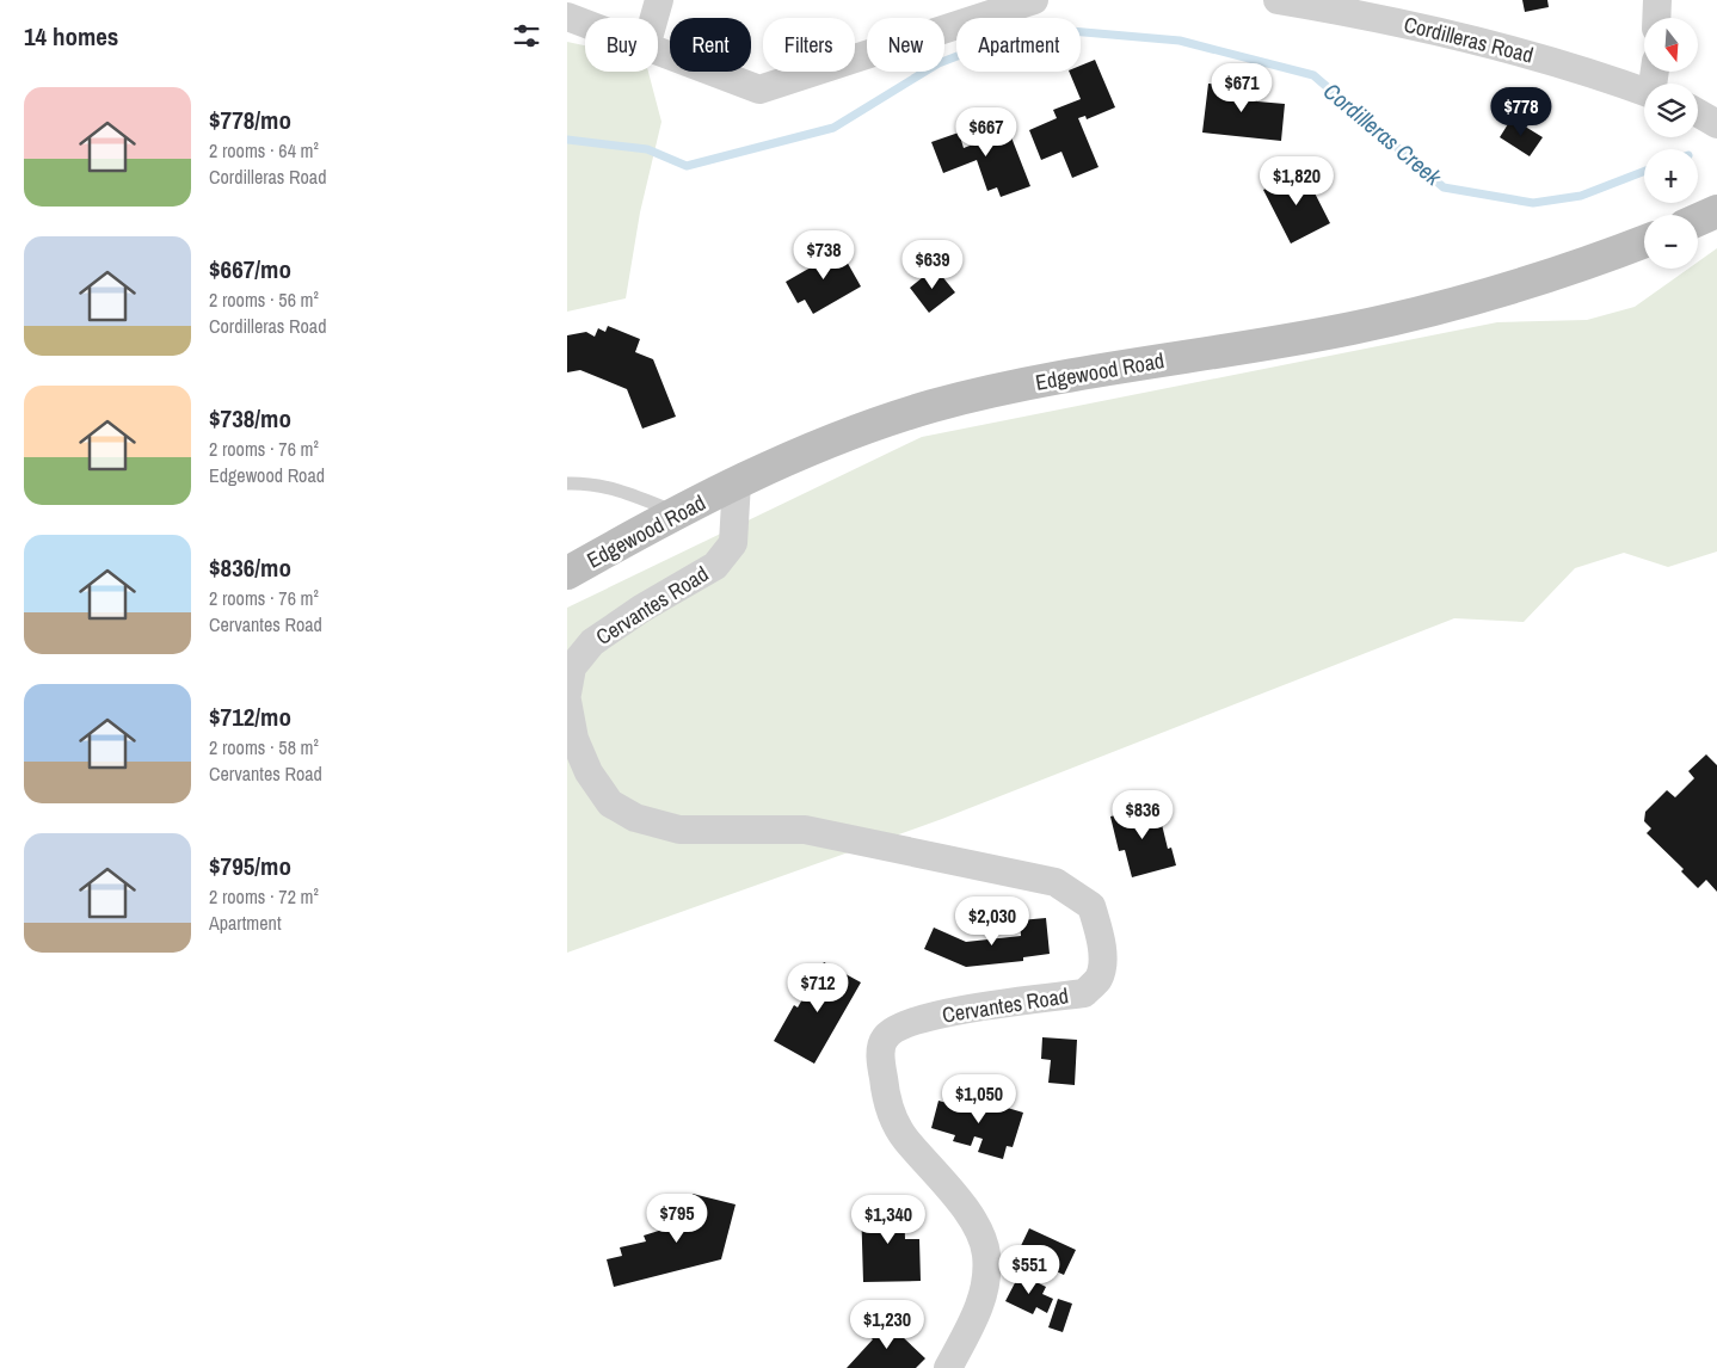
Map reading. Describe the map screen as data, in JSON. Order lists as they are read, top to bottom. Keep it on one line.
{"streets":{"main road":["Edgewood Road"],"street":["Cordilleras Road","Cervantes Road"]},"crossings":[["Edgewood Road","Cervantes Road"]],"water":["Cordilleras Creek"],"north":"bottom","page":{"heading":"14 homes","map_buttons":["+","−"],"chip":["Buy","Rent","Filters","New","Apartment"],"price":["$671","$778","$667","$1,820","$738","$639","$836","$2,030","$712","$1,050","$795","$1,340","$551","$1,230"],"list":[{"name":"$778/mo","note":"2 rooms · 64 m² · Cordilleras Road"},{"name":"$667/mo","note":"2 rooms · 56 m² · Cordilleras Road"},{"name":"$738/mo","note":"2 rooms · 76 m² · Edgewood Road"},{"name":"$836/mo","note":"2 rooms · 76 m² · Cervantes Road"},{"name":"$712/mo","note":"2 rooms · 58 m² · Cervantes Road"},{"name":"$795/mo","note":"2 rooms · 72 m² · Apartment"}]}}
